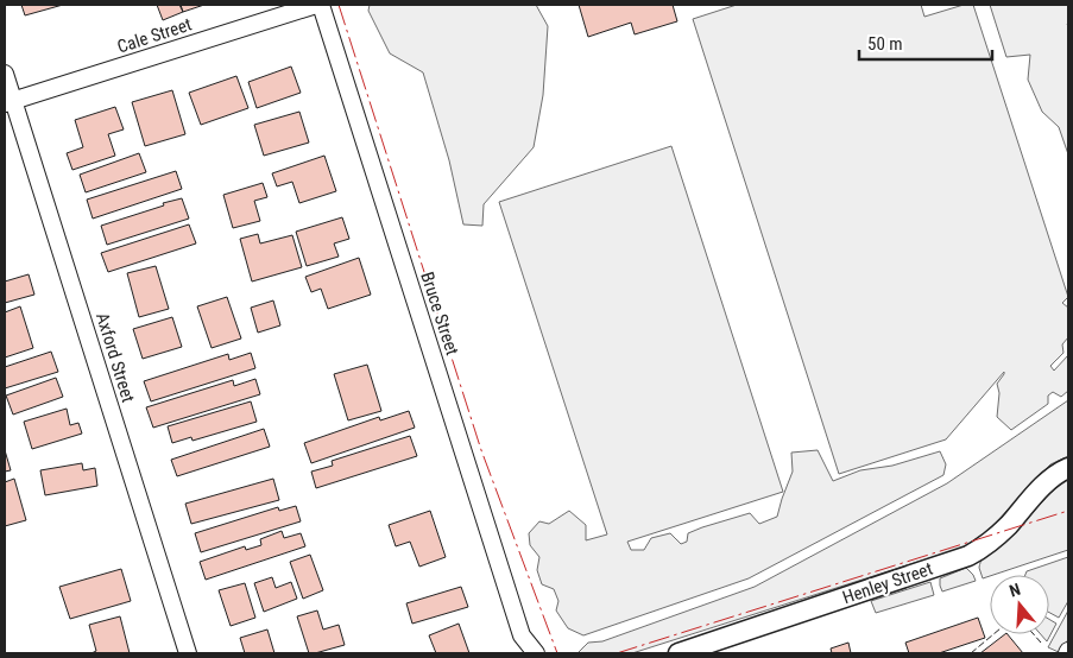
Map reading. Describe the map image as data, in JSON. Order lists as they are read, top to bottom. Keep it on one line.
{"streets":{"street":["Cale Street","Bruce Street","Axford Street","Henley Street"]},"crossings":[["Cale Street","Axford Street"]],"scale_bar":"50 m","north":"top"}
